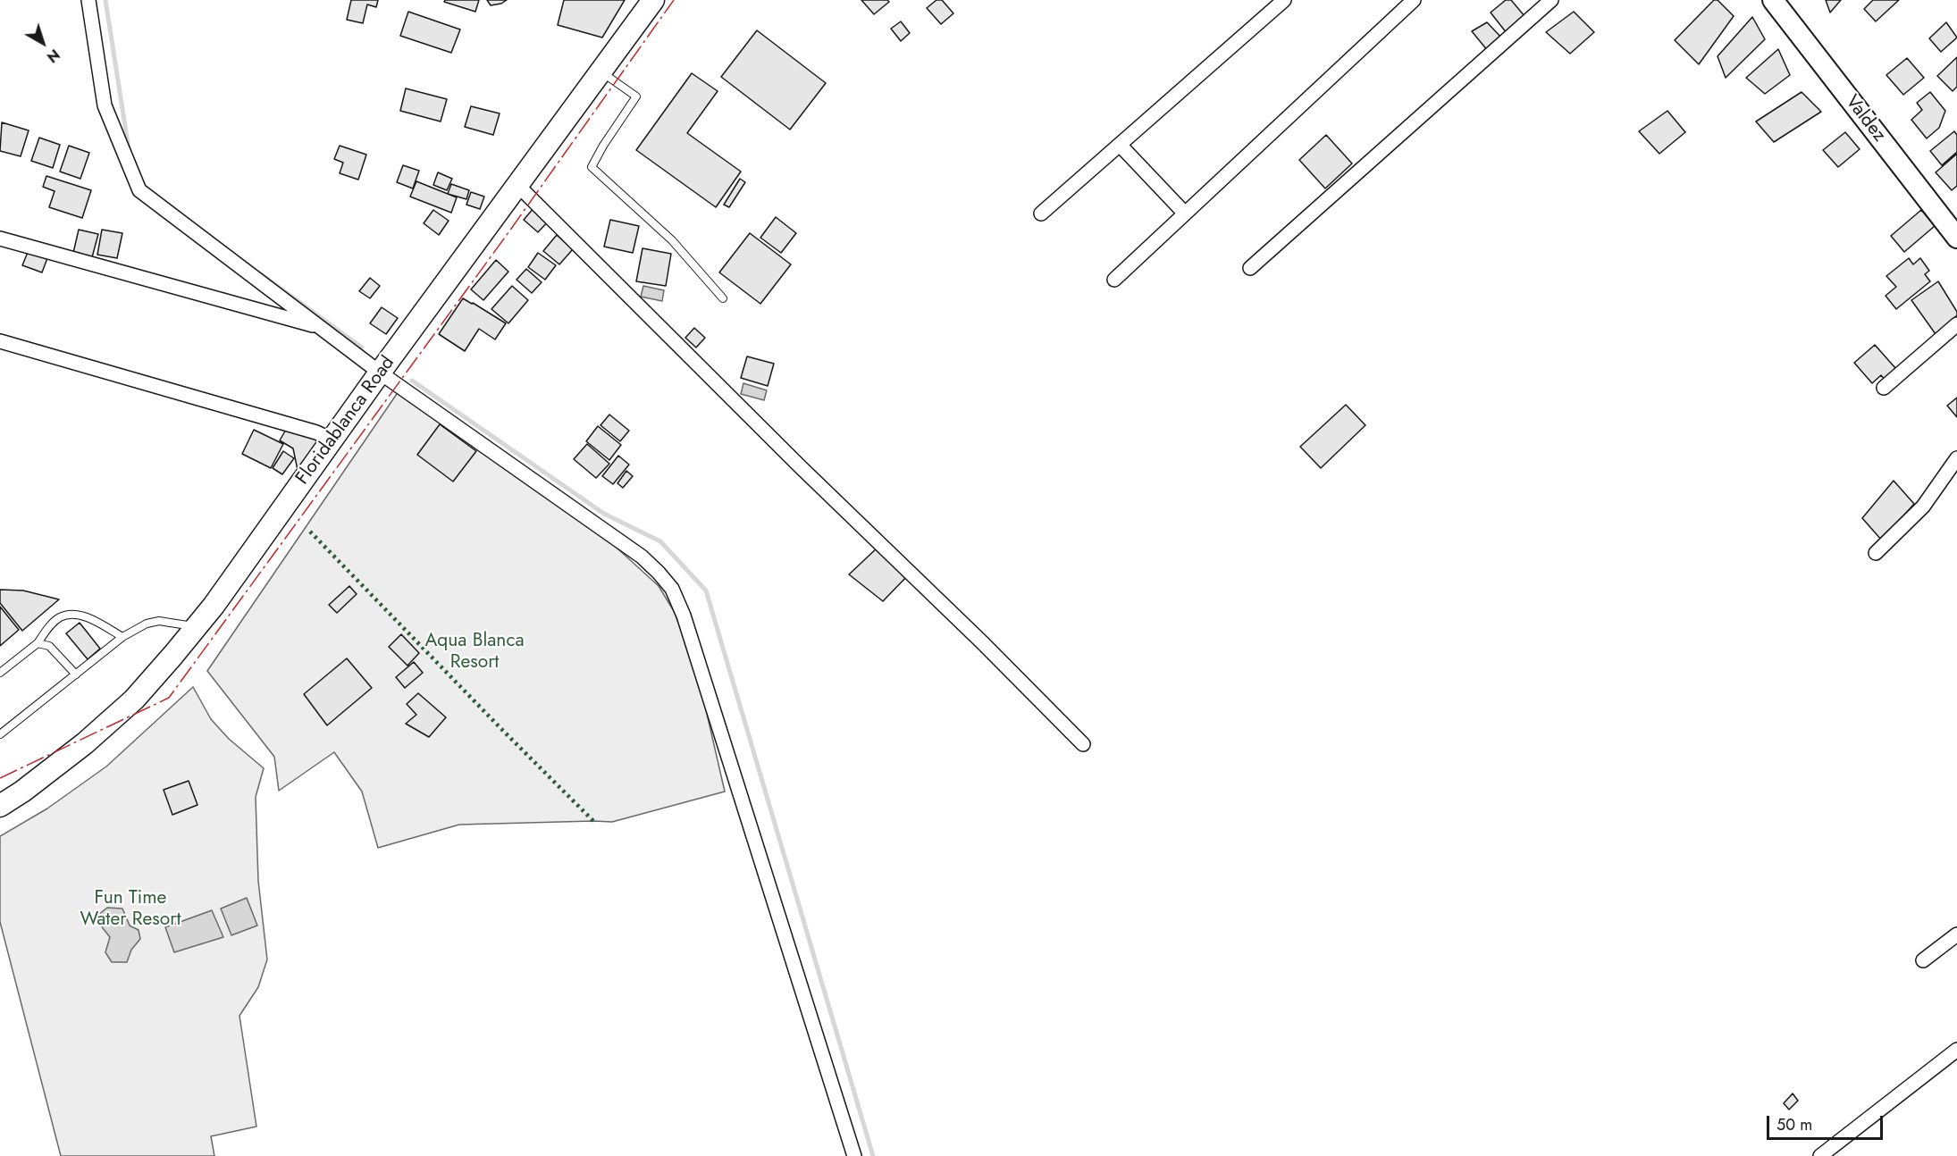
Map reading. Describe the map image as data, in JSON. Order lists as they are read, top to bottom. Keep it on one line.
{"streets":{"main road":["Floridablanca Road"],"street":["Valdez"]},"parks":["Aqua Blanca Resort","Fun Time Water Resort"],"scale_bar":"50 m","north":"bottom right"}
